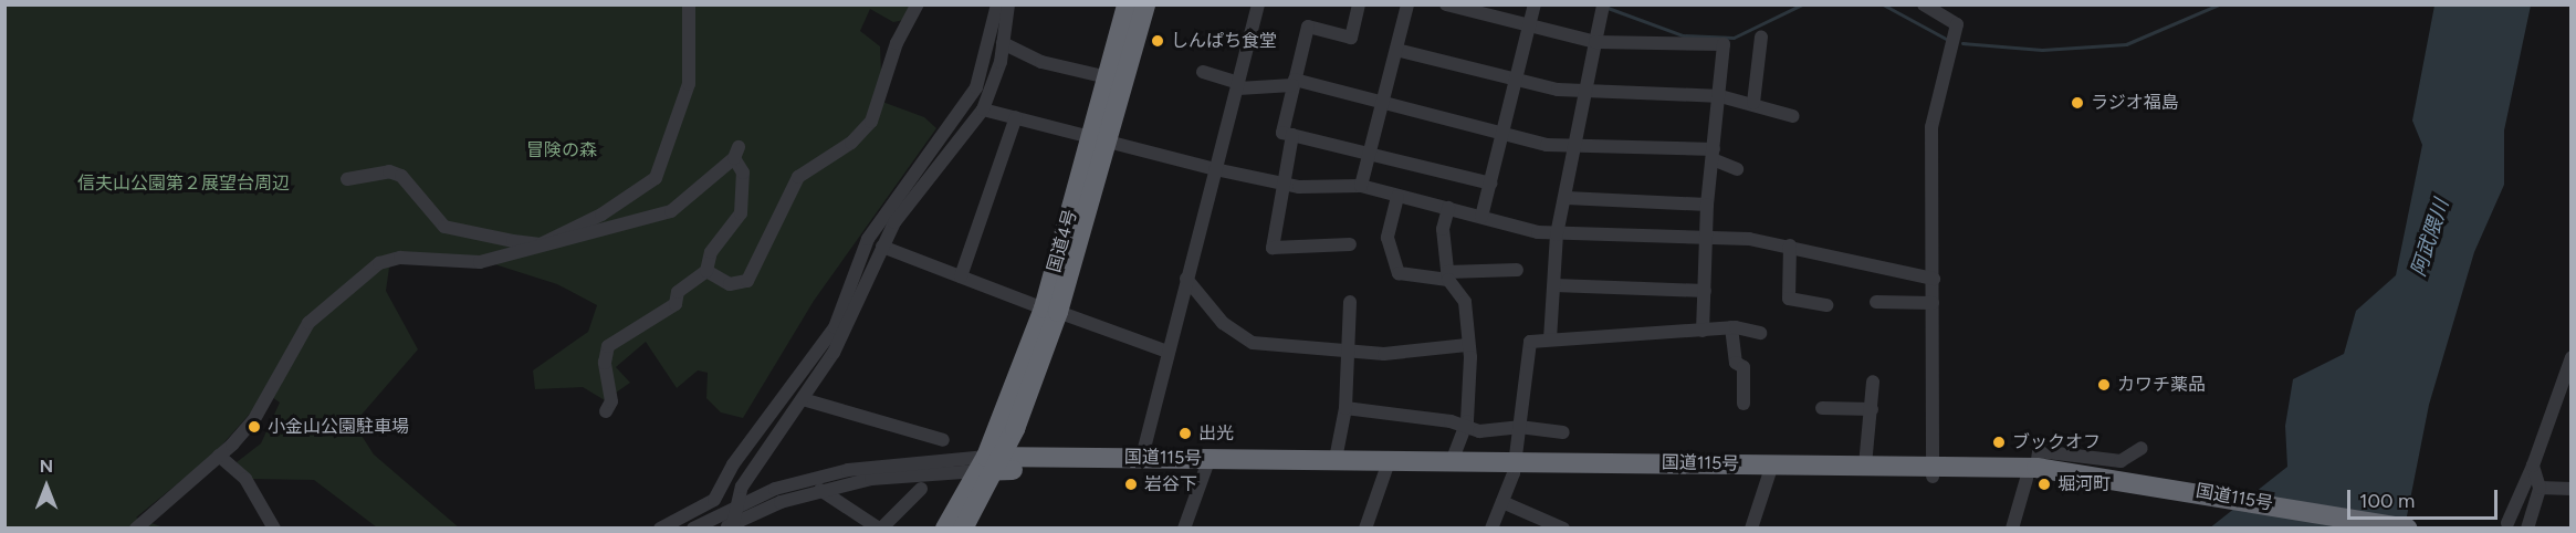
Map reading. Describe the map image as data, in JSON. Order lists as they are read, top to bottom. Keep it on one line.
{"streets":{"highway":["国道4号","国道115号"]},"crossings":[["国道4号","国道115号"]],"water":["阿武隈川"],"parks":["冒険の森","信夫山公園第２展望台周辺"],"places":["しんぱち食堂","ラジオ福島","カワチ薬品","小金山公園駐車場","出光","ブックオフ","岩谷下","堀河町"],"scale_bar":"100 m","north":"top"}
